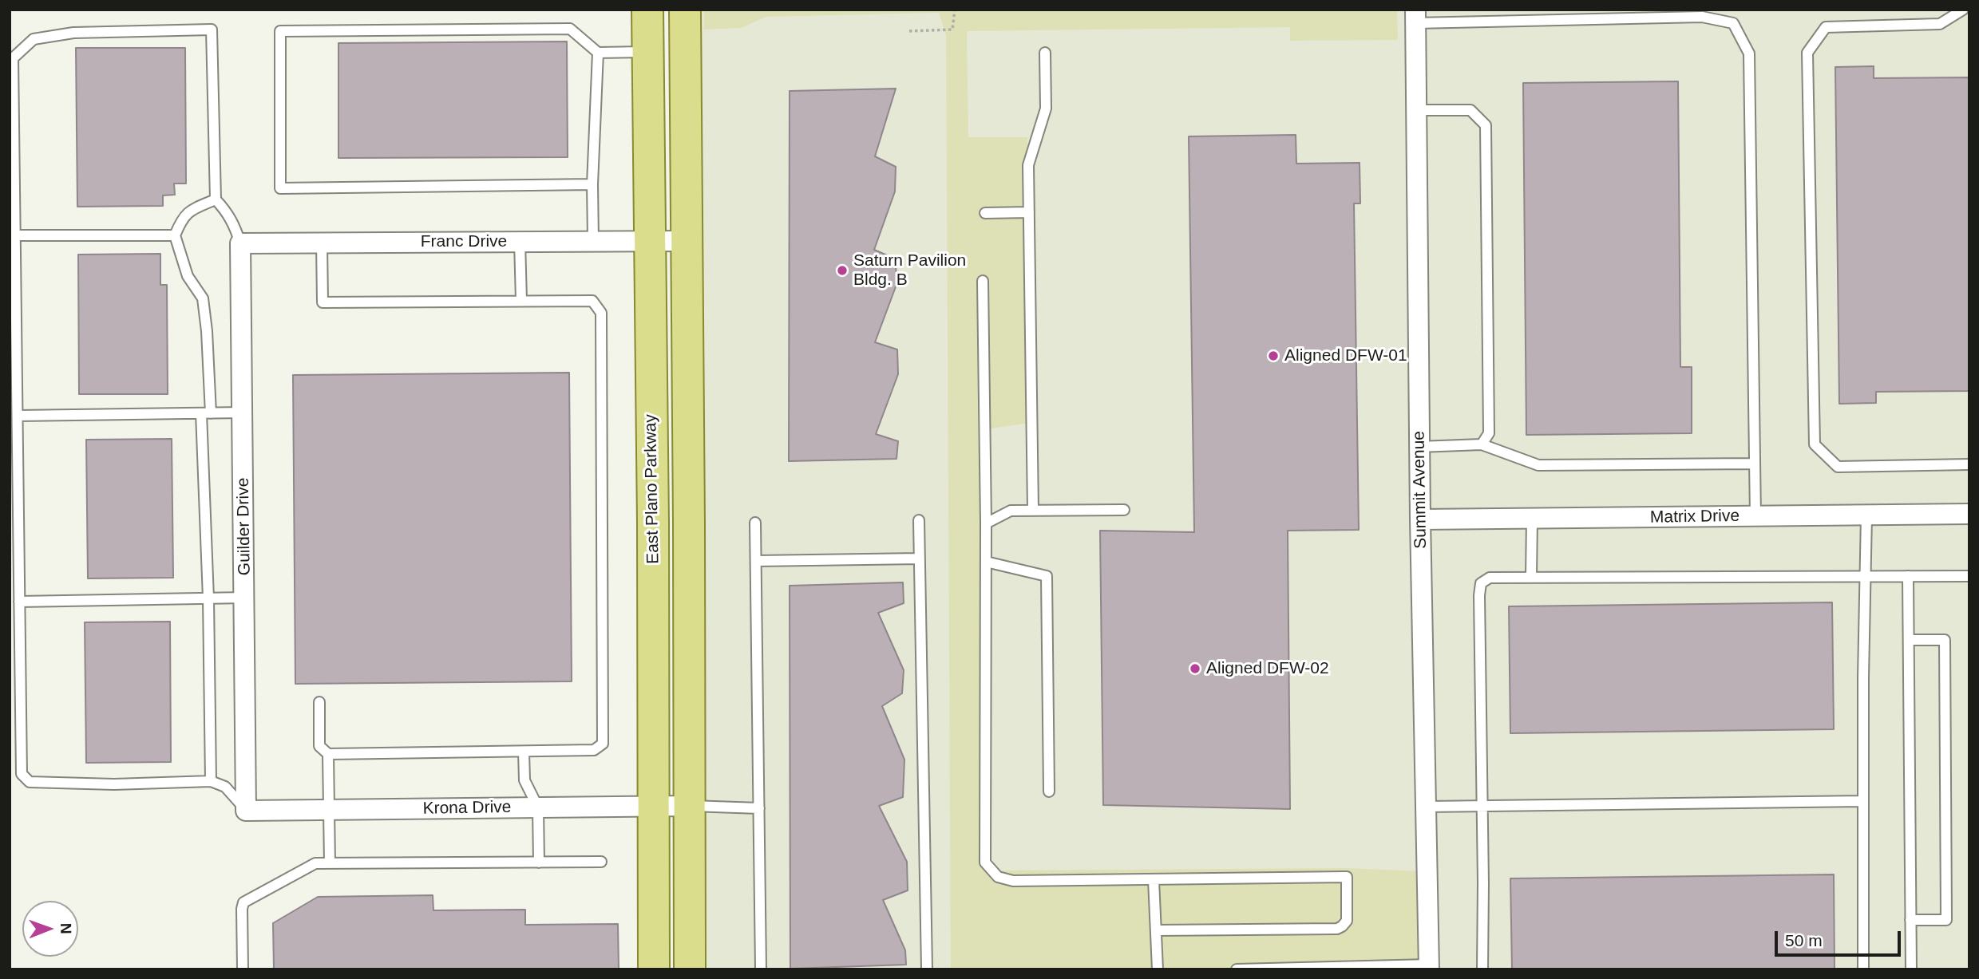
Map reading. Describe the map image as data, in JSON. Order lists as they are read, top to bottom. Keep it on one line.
{"streets":{"main road":["East Plano Parkway"],"street":["Franc Drive","Summit Avenue","Matrix Drive","Guilder Drive","Krona Drive"]},"crossings":[["Franc Drive","East Plano Parkway"],["Franc Drive","Guilder Drive"],["East Plano Parkway","Krona Drive"],["Summit Avenue","Matrix Drive"],["Guilder Drive","Krona Drive"]],"places":["Saturn Pavilion Bldg. B","Aligned DFW-01","Aligned DFW-02"],"scale_bar":"50 m","north":"right"}
